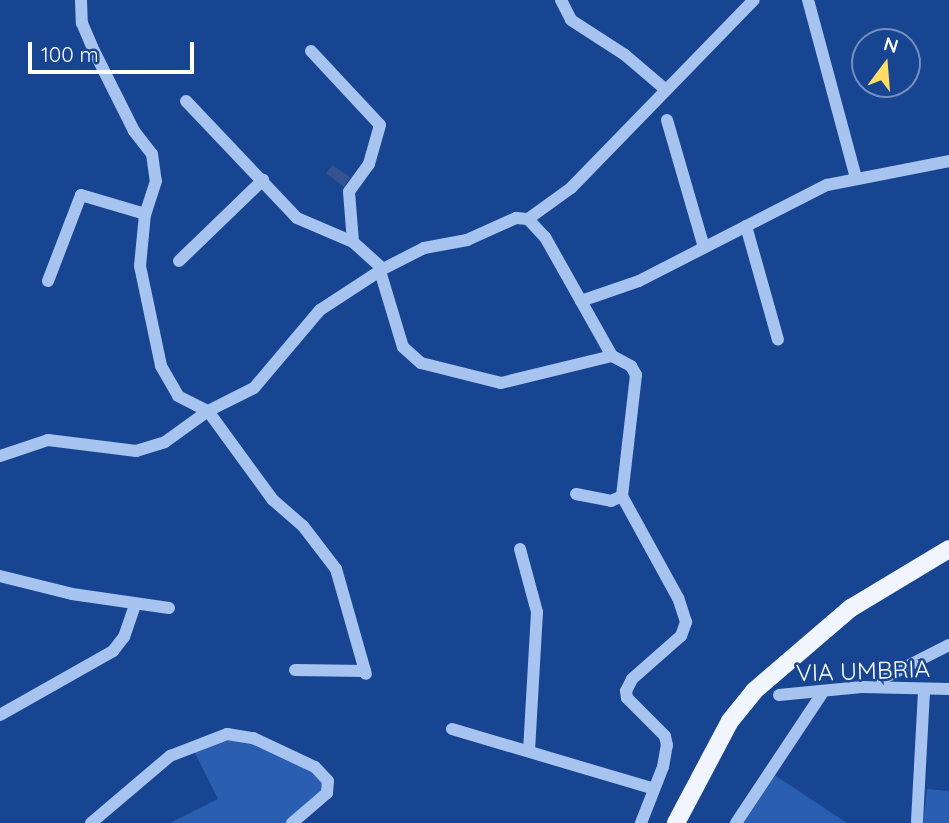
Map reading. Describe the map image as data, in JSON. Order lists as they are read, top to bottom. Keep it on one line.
{"streets":{"street":["VIA UMBRIA"]},"scale_bar":"100 m","north":"top"}
